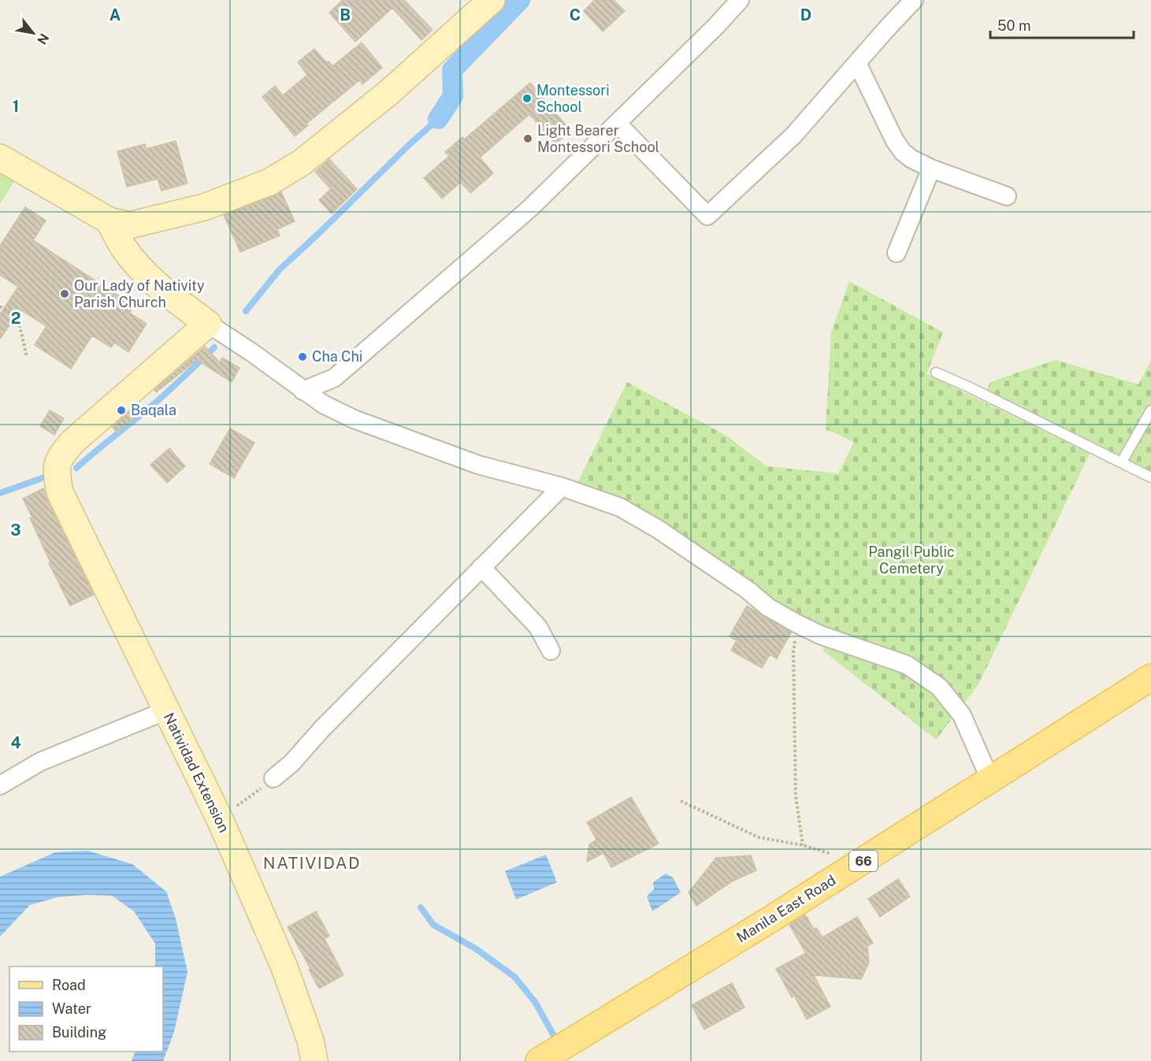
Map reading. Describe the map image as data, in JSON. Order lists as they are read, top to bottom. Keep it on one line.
{"streets":{"main road":["66","Manila East Road"],"street":["Natividad Extension"]},"districts":["NATIVIDAD"],"parks":["Pangil Public Cemetery"],"places":["Montessori School","Light Bearer Montessori School","Our Lady of Nativity Parish Church","Cha Chi","Baqala"],"legend":["Road","Water","Building"],"scale_bar":"50 m","north":"bottom right","grid":{"columns":["A","B","C","D"],"rows":["1","2","3","4"]}}
